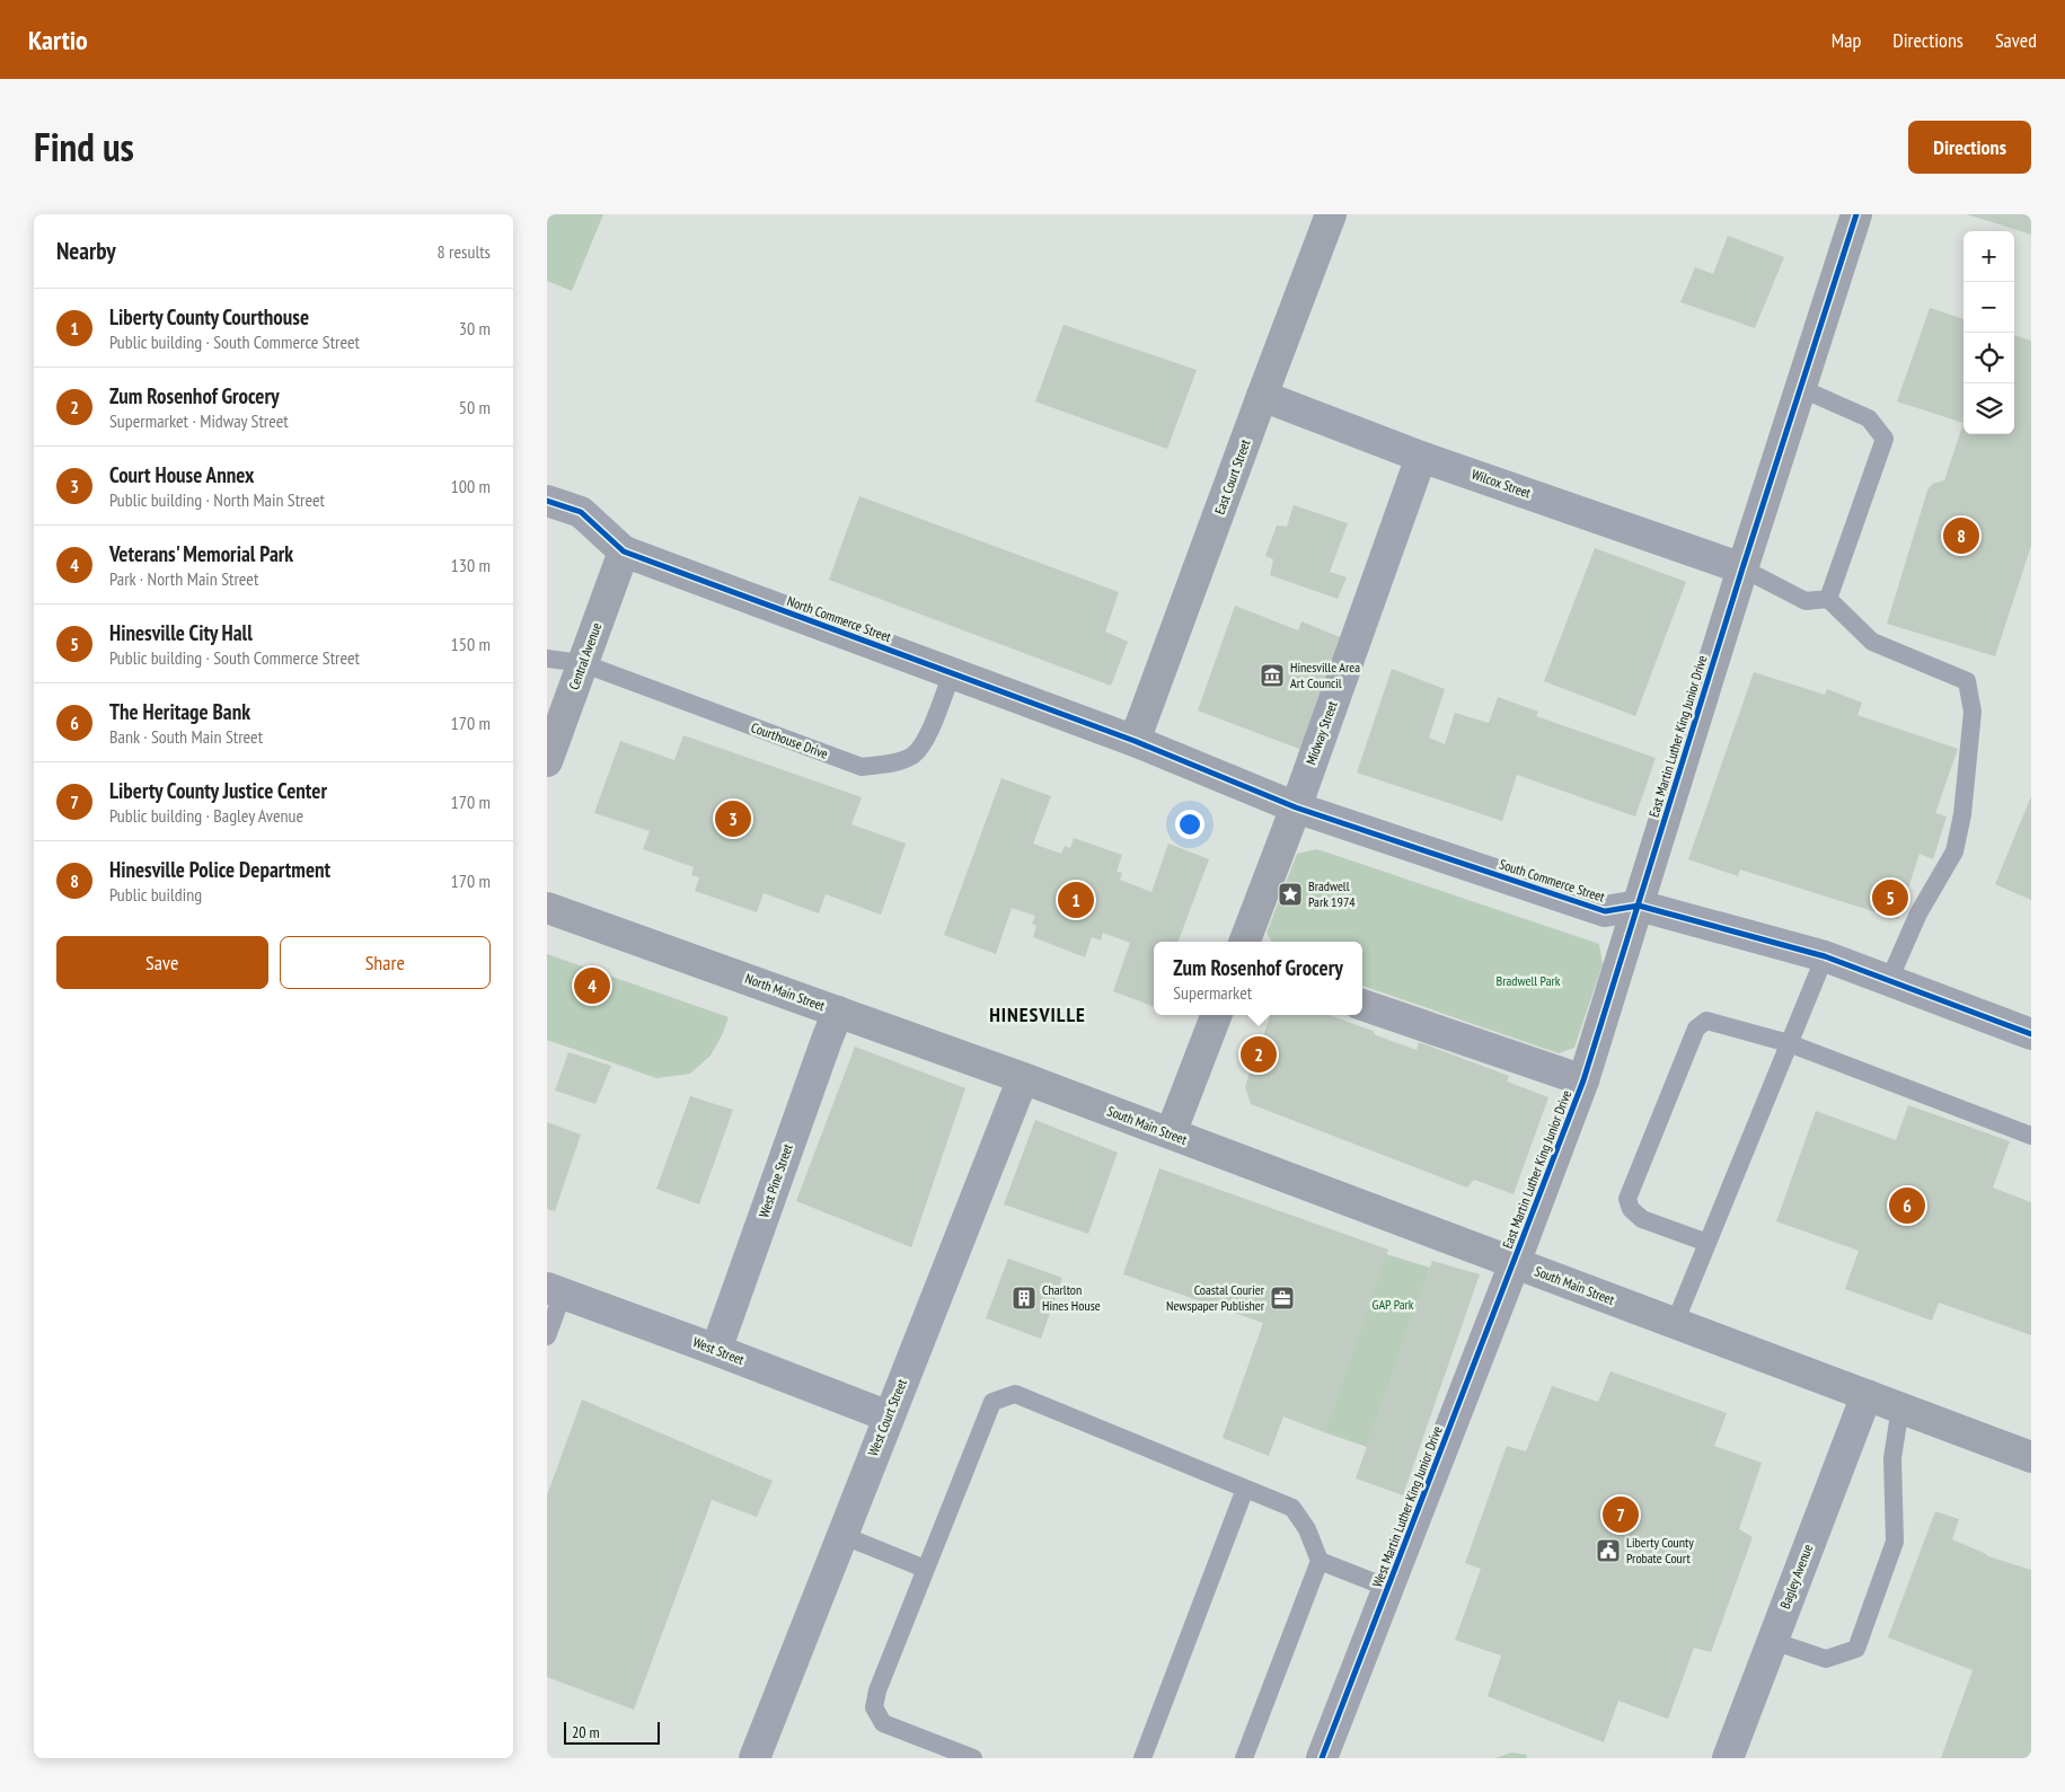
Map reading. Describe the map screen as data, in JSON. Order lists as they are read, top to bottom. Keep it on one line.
{"streets":{"street":["East Court Street","Wilcox Street","North Commerce Street","Central Avenue","Midway Street","East Martin Luther King Junior Drive","South Commerce Street","North Main Street","South Main Street","West Pine Street","West Street","West Court Street","West Martin Luther King Junior Drive","Bagley Avenue"],"lane":["Courthouse Drive"]},"crossings":[["East Court Street","Wilcox Street"],["East Court Street","North Commerce Street"],["East Court Street","South Commerce Street"],["Wilcox Street","Midway Street"],["Wilcox Street","East Martin Luther King Junior Drive"],["North Commerce Street","Central Avenue"],["North Commerce Street","Courthouse Drive"],["North Commerce Street","South Commerce Street"],["Central Avenue","Courthouse Drive"],["Midway Street","South Commerce Street"],["East Martin Luther King Junior Drive","South Commerce Street"],["East Martin Luther King Junior Drive","South Main Street"],["East Martin Luther King Junior Drive","West Martin Luther King Junior Drive"],["North Main Street","South Main Street"],["North Main Street","West Pine Street"],["North Main Street","West Court Street"],["South Main Street","West Court Street"],["South Main Street","West Martin Luther King Junior Drive"],["South Main Street","Bagley Avenue"],["West Pine Street","West Street"],["West Street","West Court Street"]],"districts":["HINESVILLE"],"parks":["Bradwell Park","GAP Park"],"places":{"museum":["Hinesville Area Art Council"],"place":["Bradwell Park 1974"],"building":["Charlton Hines House"],"office":["Coastal Courier Newspaper Publisher"],"public building":["Liberty County Probate Court"]},"scale_bar":"20 m","page":{"header":"Kartio","nav":["Map","Directions","Saved"],"title":"Find us","buttons":["Directions",["Save","Share"]],"heading":["Nearby","8 results"],"map_buttons":["+","−"],"list":[{"mark":"1","name":"Liberty County Courthouse","note":"Public building · South Commerce Street","value":"30 m"},{"mark":"2","name":"Zum Rosenhof Grocery","note":"Supermarket · Midway Street","value":"50 m"},{"mark":"3","name":"Court House Annex","note":"Public building · North Main Street","value":"100 m"},{"mark":"4","name":"Veterans' Memorial Park","note":"Park · North Main Street","value":"130 m"},{"mark":"5","name":"Hinesville City Hall","note":"Public building · South Commerce Street","value":"150 m"},{"mark":"6","name":"The Heritage Bank","note":"Bank · South Main Street","value":"170 m"},{"mark":"7","name":"Liberty County Justice Center","note":"Public building · Bagley Avenue","value":"170 m"},{"mark":"8","name":"Hinesville Police Department","note":"Public building","value":"170 m"}],"pins":["8","3","5","1","4","2","6","7"],"popup":["Zum Rosenhof Grocery","Supermarket"],"scale":"20 m"}}
